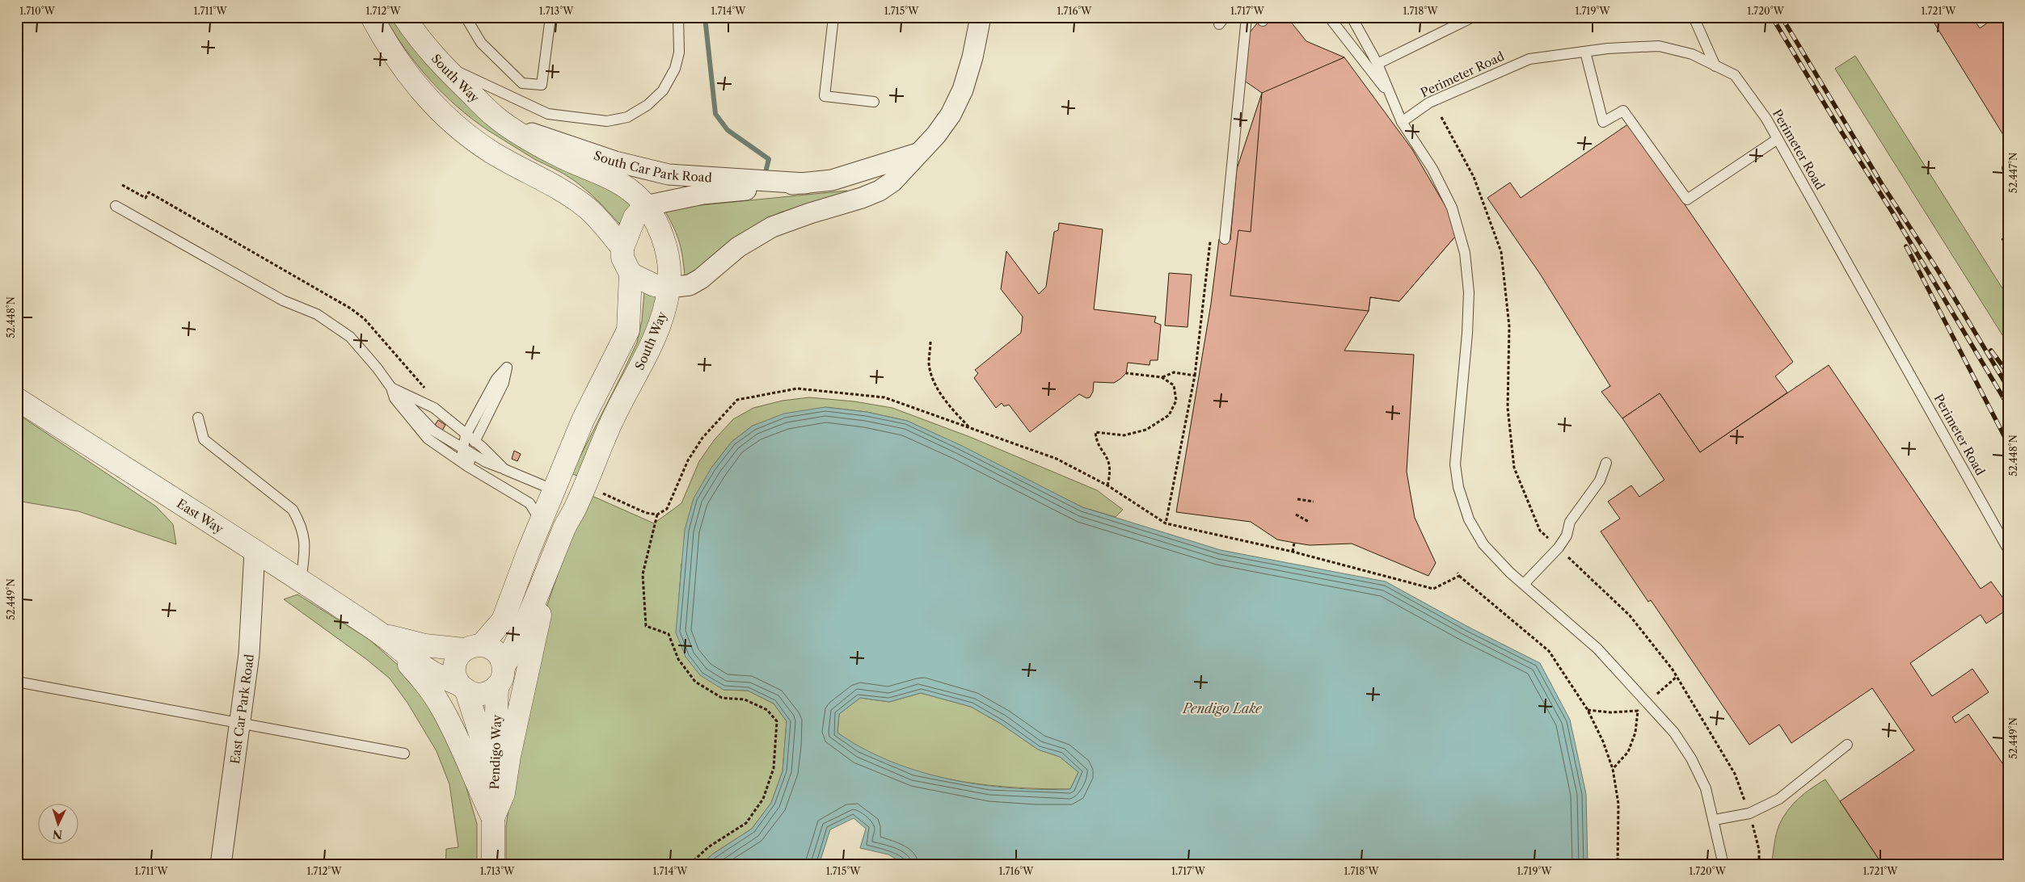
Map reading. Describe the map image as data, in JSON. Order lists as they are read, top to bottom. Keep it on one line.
{"streets":{"street":["South Way","South Car Park Road","East Way","East Car Park Road","Pendigo Way"],"lane":["Perimeter Road"]},"crossings":[["South Way","South Car Park Road"],["South Way","East Way"],["South Way","Pendigo Way"],["East Way","East Car Park Road"],["East Way","Pendigo Way"]],"water":["Pendigo Lake"],"north":"bottom","coordinates":["1.710°W","1.711°W","1.712°W","1.713°W","1.714°W","1.715°W","1.716°W","1.717°W","1.718°W","1.719°W","1.720°W","1.721°W","52.447°N","52.448°N","52.449°N"]}
